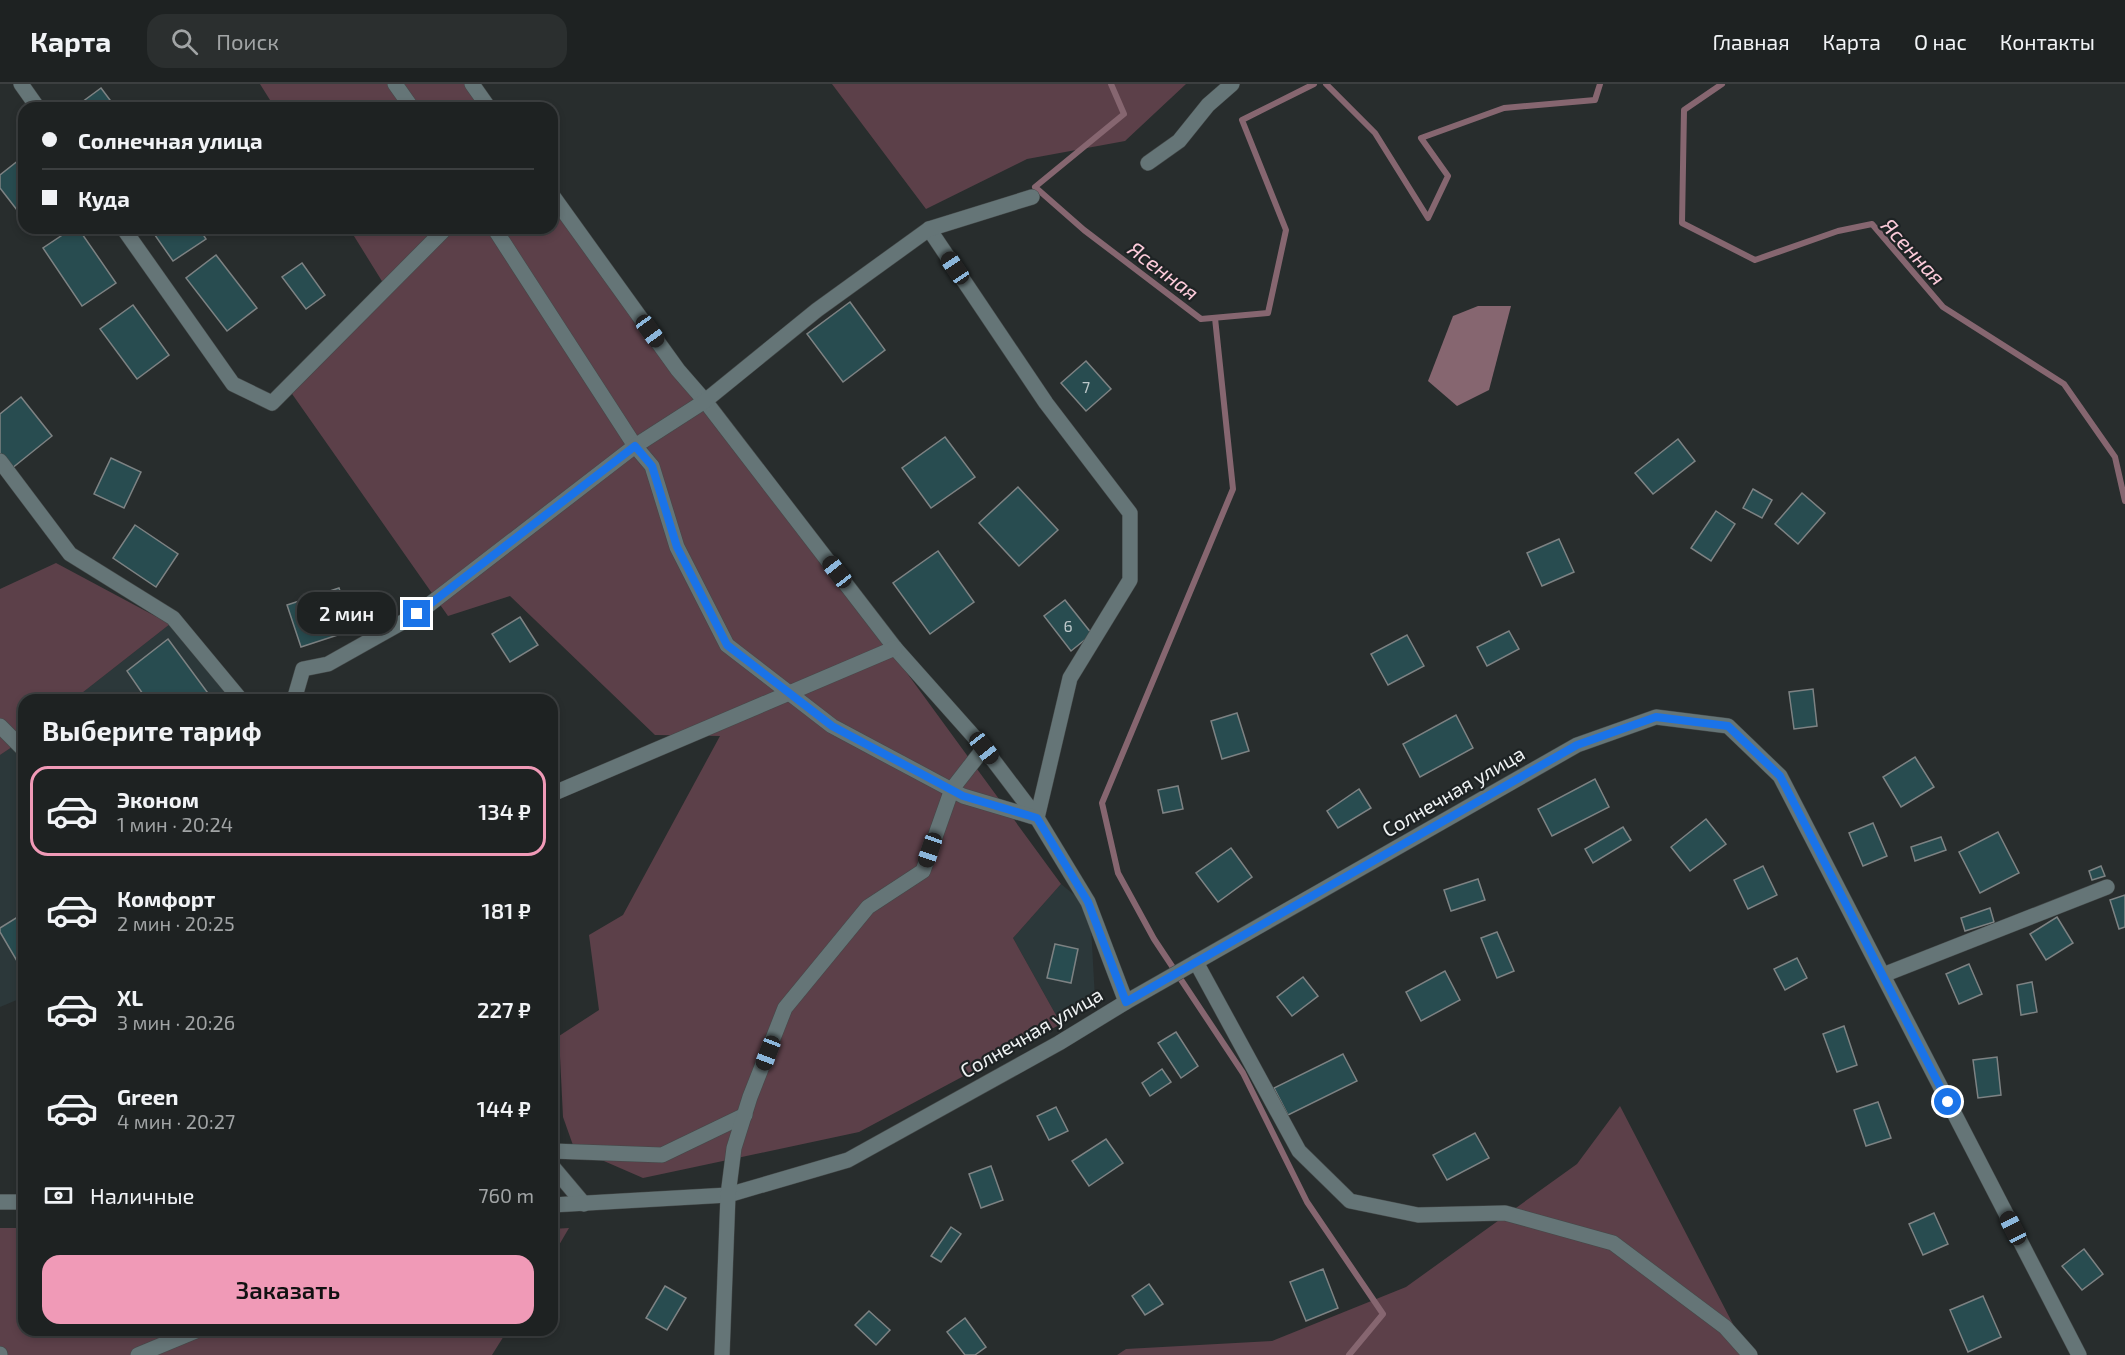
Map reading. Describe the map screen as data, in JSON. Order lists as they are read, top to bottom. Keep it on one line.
{"streets":{"street":["Солнечная улица"]},"water":["Ясенная"],"house_numbers":["7","6"],"page":{"header":"Карта","search":"Поиск","nav":["Главная","Карта","О нас","Контакты"],"banner":["Солнечная улица","Куда"],"bubble":"2 мин","heading":"Выберите тариф","list":[{"name":"Эконом","note":"1 мин · 20:24","value":"134 ₽"},{"name":"Комфорт","note":"2 мин · 20:25","value":"181 ₽"},{"name":"XL","note":"3 мин · 20:26","value":"227 ₽"},{"name":"Green","note":"4 мин · 20:27","value":"144 ₽"}],"pay":["Наличные","760 m"],"buttons":"Заказать"}}
